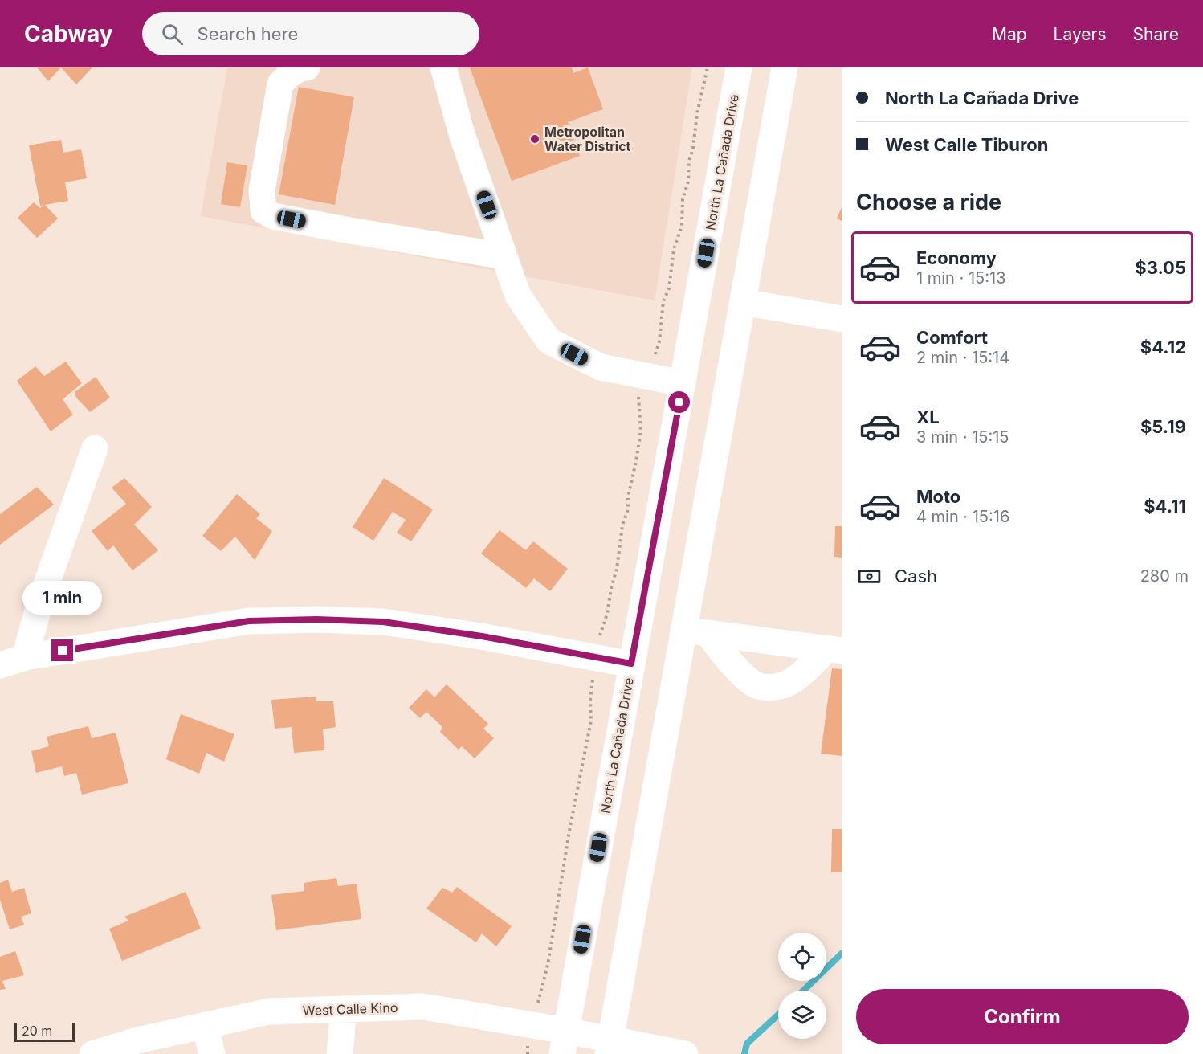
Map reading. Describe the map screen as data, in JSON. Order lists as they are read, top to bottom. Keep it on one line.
{"streets":{"main road":["North La Cañada Drive","West Calle Kino"]},"crossings":[["North La Cañada Drive","West Calle Kino"]],"places":["Metropolitan Water District"],"scale_bar":"20 m","page":{"header":"Cabway","search":"Search here","nav":["Map","Layers","Share"],"banner":["North La Cañada Drive","West Calle Tiburon"],"heading":"Choose a ride","list":[{"name":"Economy","note":"1 min · 15:13","value":"$3.05"},{"name":"Comfort","note":"2 min · 15:14","value":"$4.12"},{"name":"XL","note":"3 min · 15:15","value":"$5.19"},{"name":"Moto","note":"4 min · 15:16","value":"$4.11"}],"pay":["Cash","280 m"],"bubble":"1 min","buttons":"Confirm","scale":"20 m"}}
